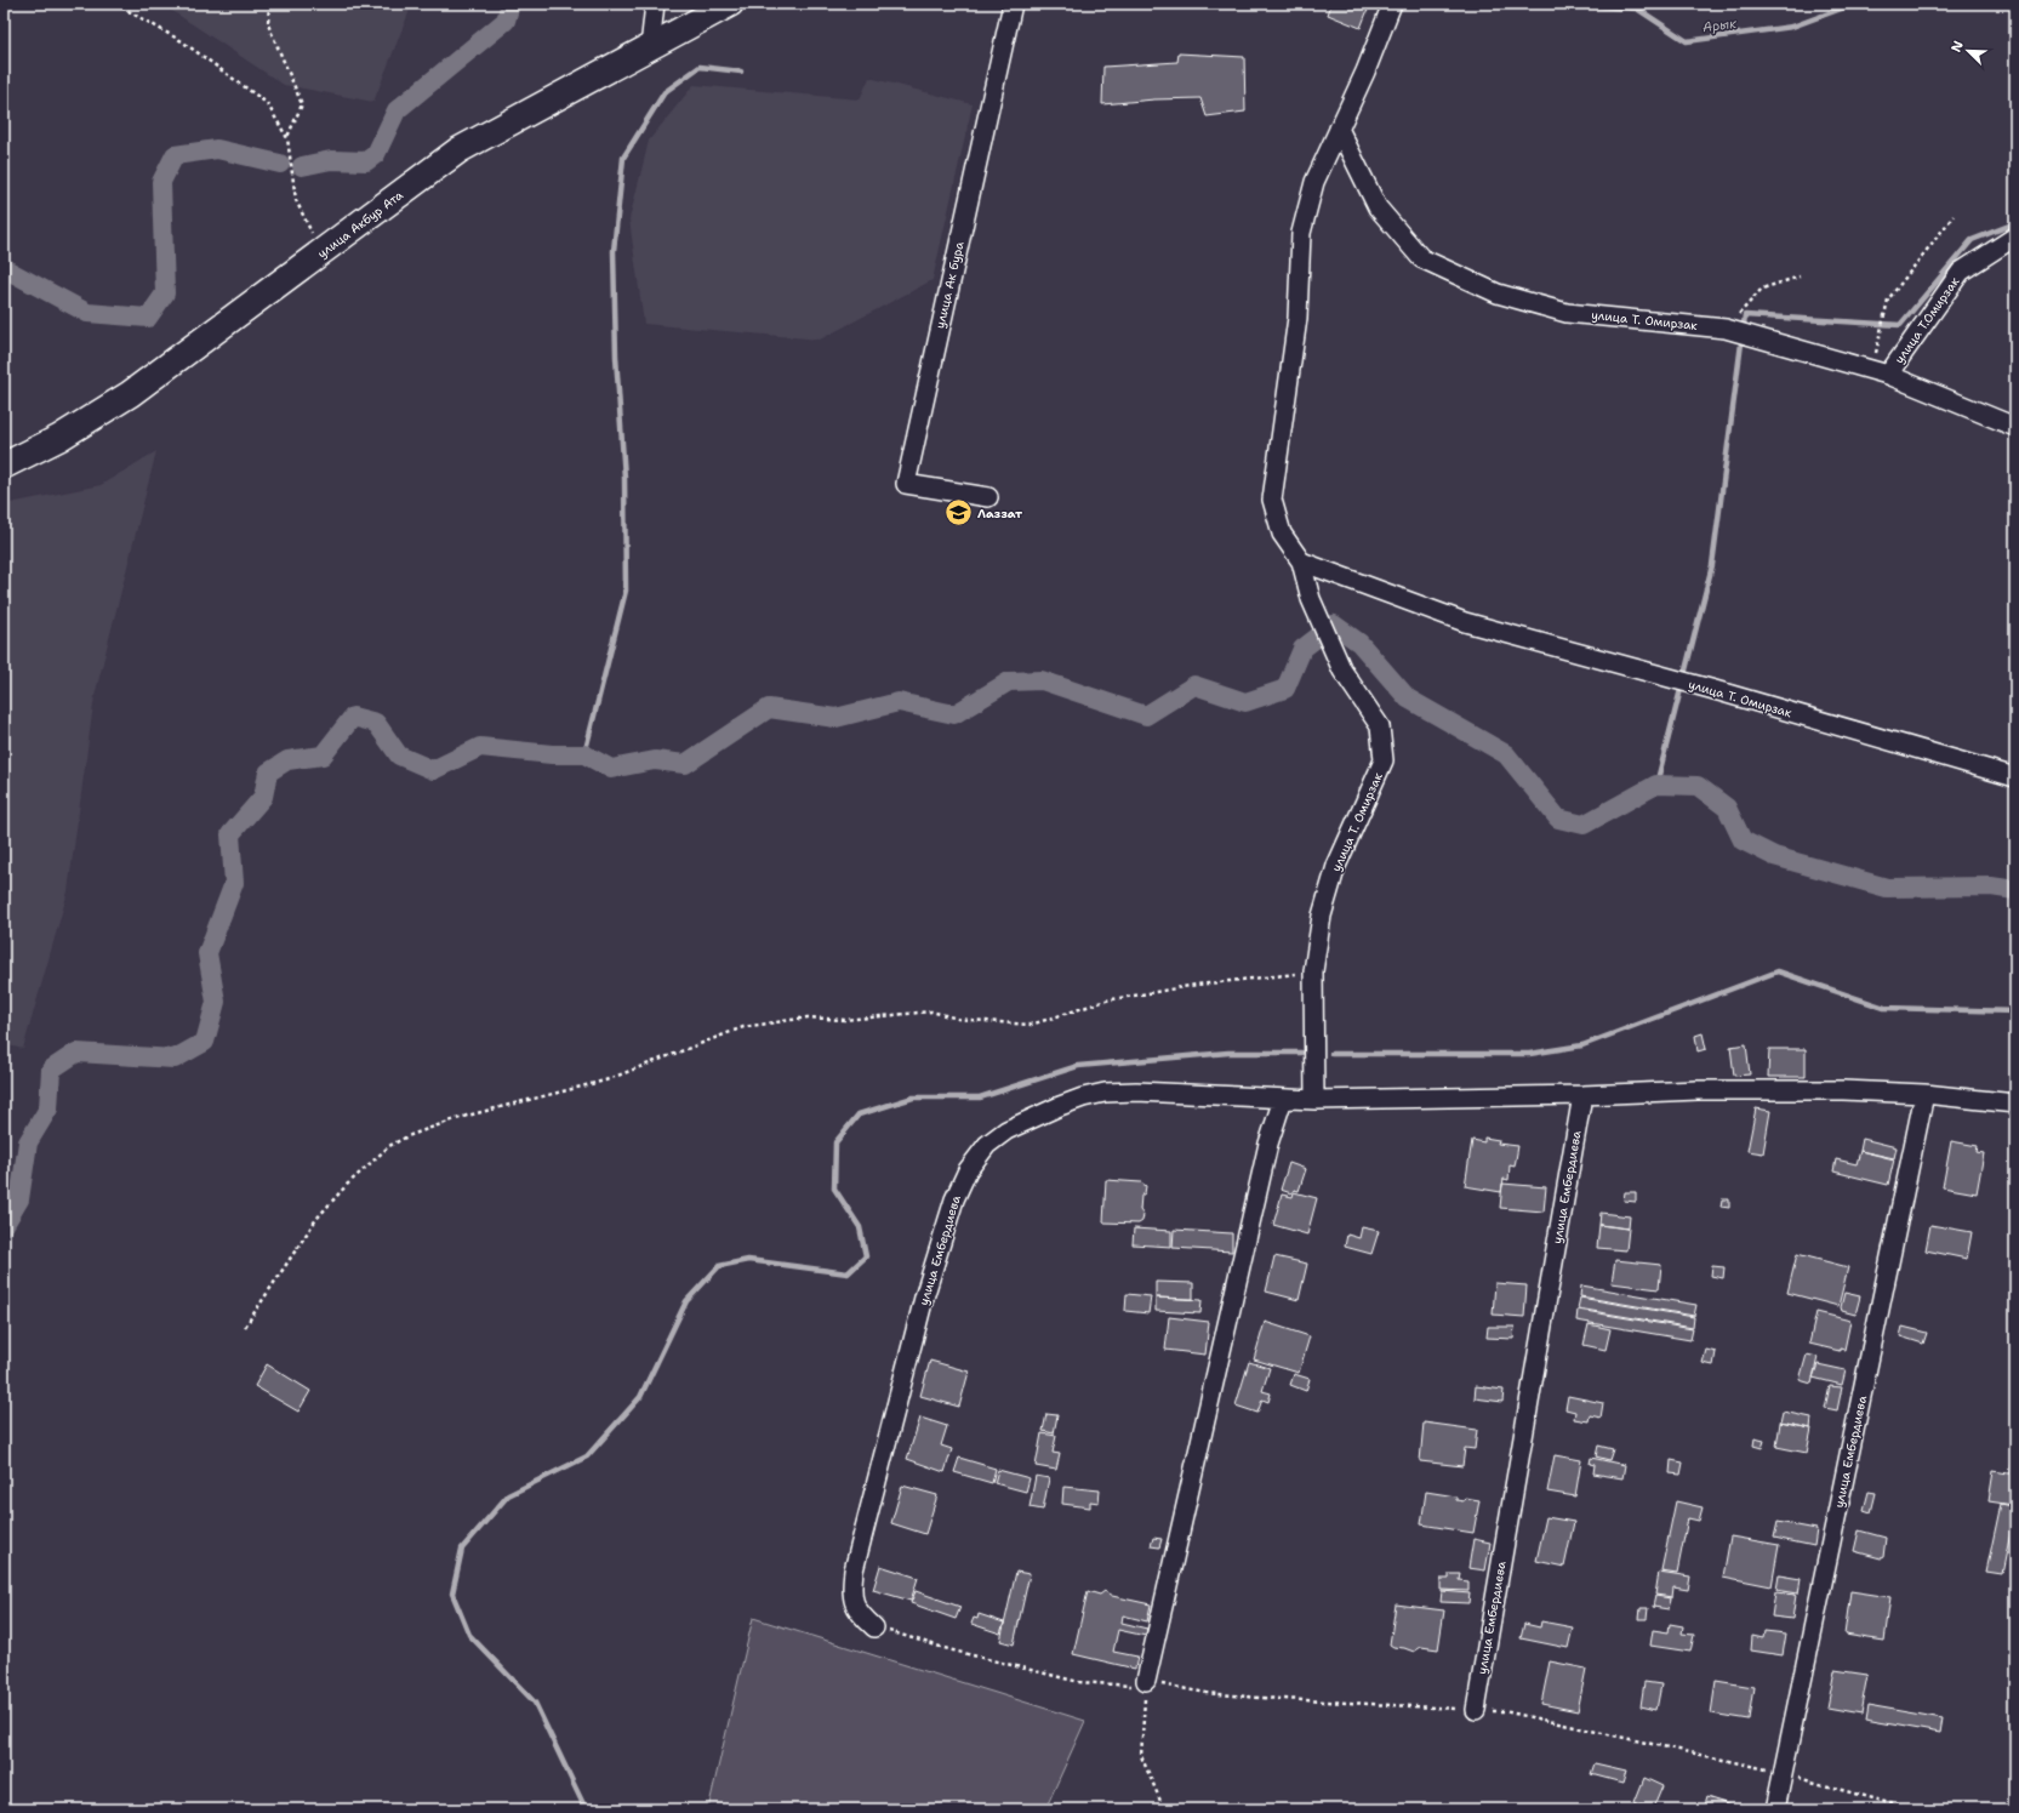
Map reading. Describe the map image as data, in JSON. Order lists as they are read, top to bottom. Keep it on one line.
{"streets":{"main road":["улица Акбур Ата"],"street":["улица Ак бура","улица Т. Омирзак","улица Т.Омирзак","улица Ембердиева"]},"crossings":[["улица Т. Омирзак","улица Т.Омирзак"],["улица Т. Омирзак","улица Ембердиева"]],"water":["Арык"],"places":{"school or university":["Лаззат"]},"north":"top left"}
